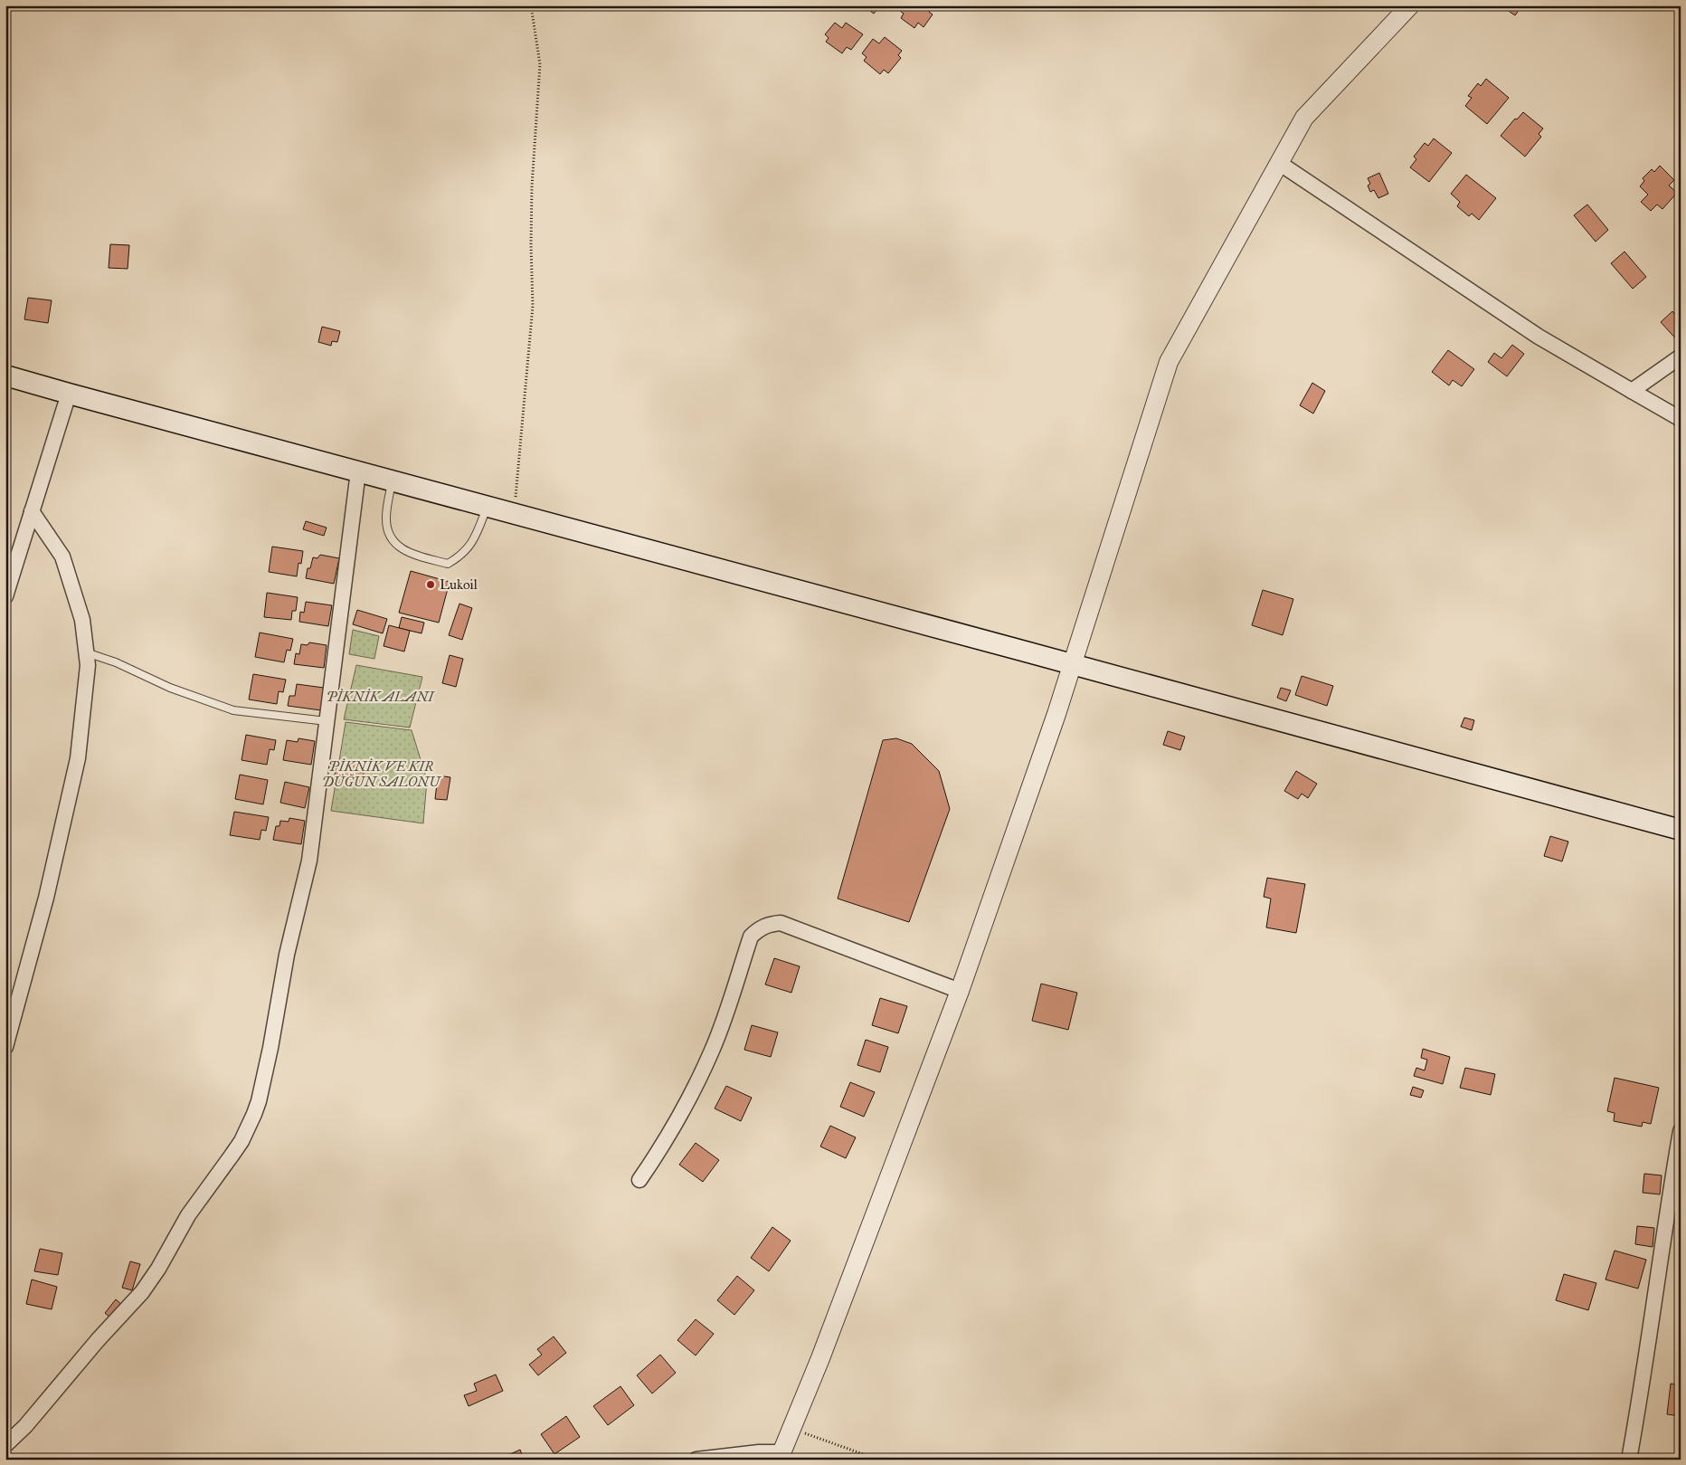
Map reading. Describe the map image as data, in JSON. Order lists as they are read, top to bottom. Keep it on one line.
{"parks":["PİKNİK ALANI","PİKNİK VE KIR DÜĞUN SALONU"],"places":["Lukoil"]}
